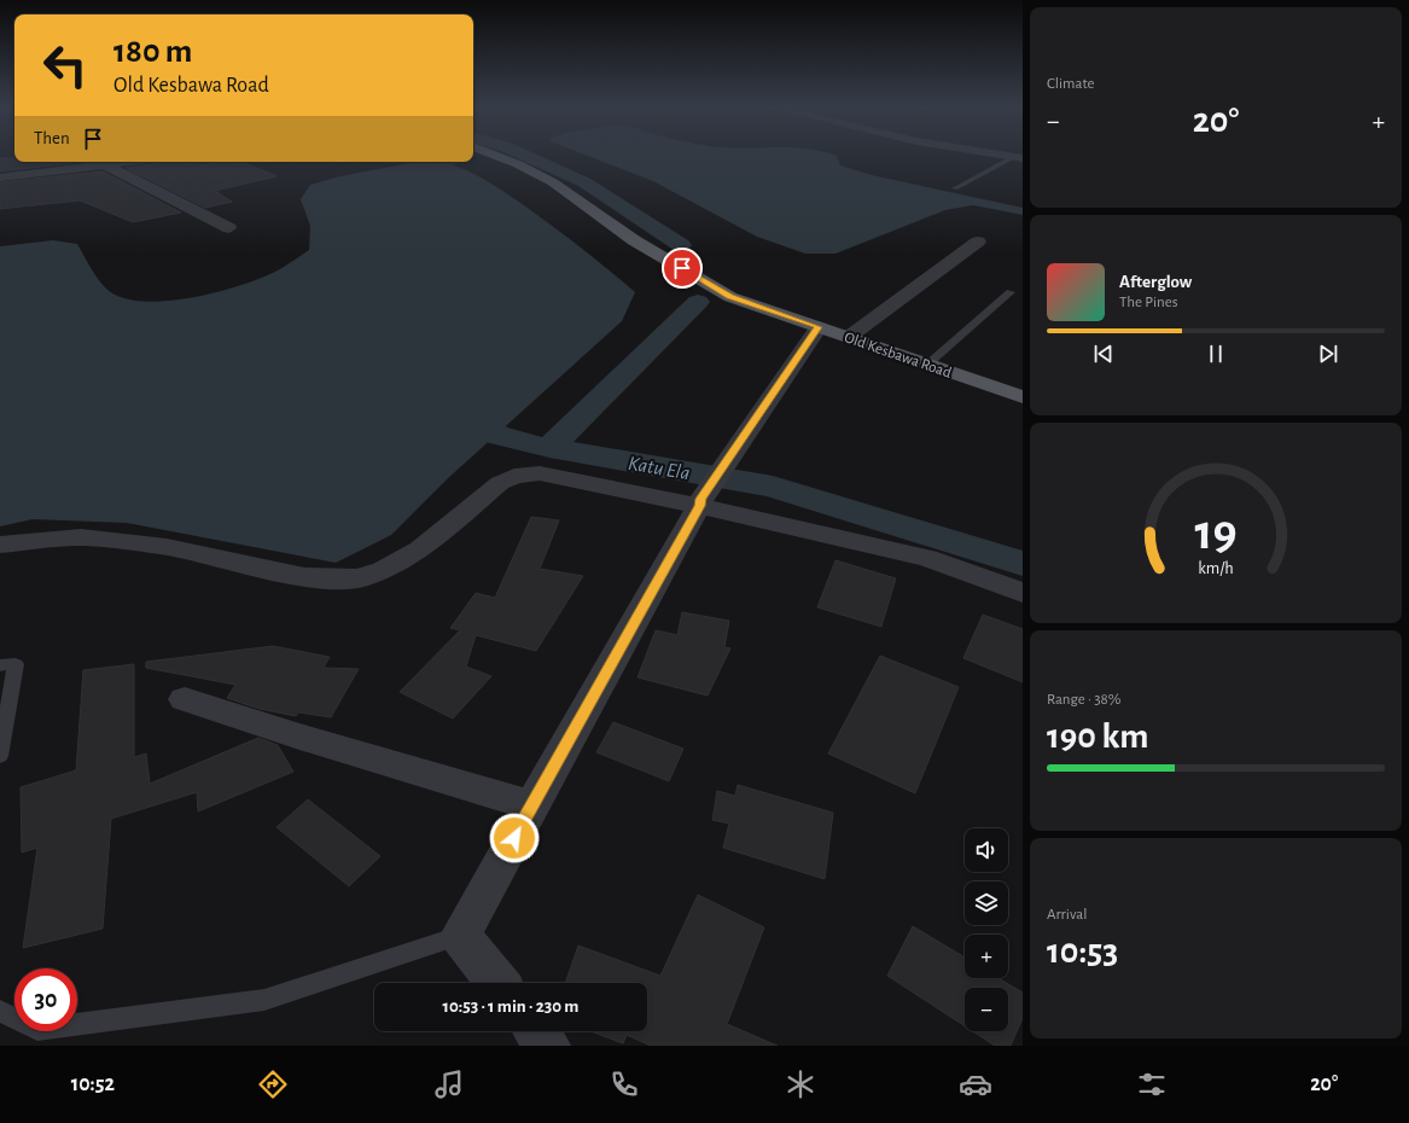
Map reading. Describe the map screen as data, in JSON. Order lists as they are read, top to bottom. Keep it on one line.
{"streets":{"main road":["Old Kesbawa Road"]},"water":["Katu Ela"],"page":{"tile":["Climate",["Range · 38%","190 km"],["Arrival","10:53"]],"turn":["180 m","Old Kesbawa Road"],"heat":["−","20°","+"],"then":"Then","song":["Afterglow","The Pines"],"map_buttons":["+","−"],"limit":"30","trip":"10:53 · 1 min · 230 m","tabs":["10:52","20°"],"gauge":["19","km/h"]}}
